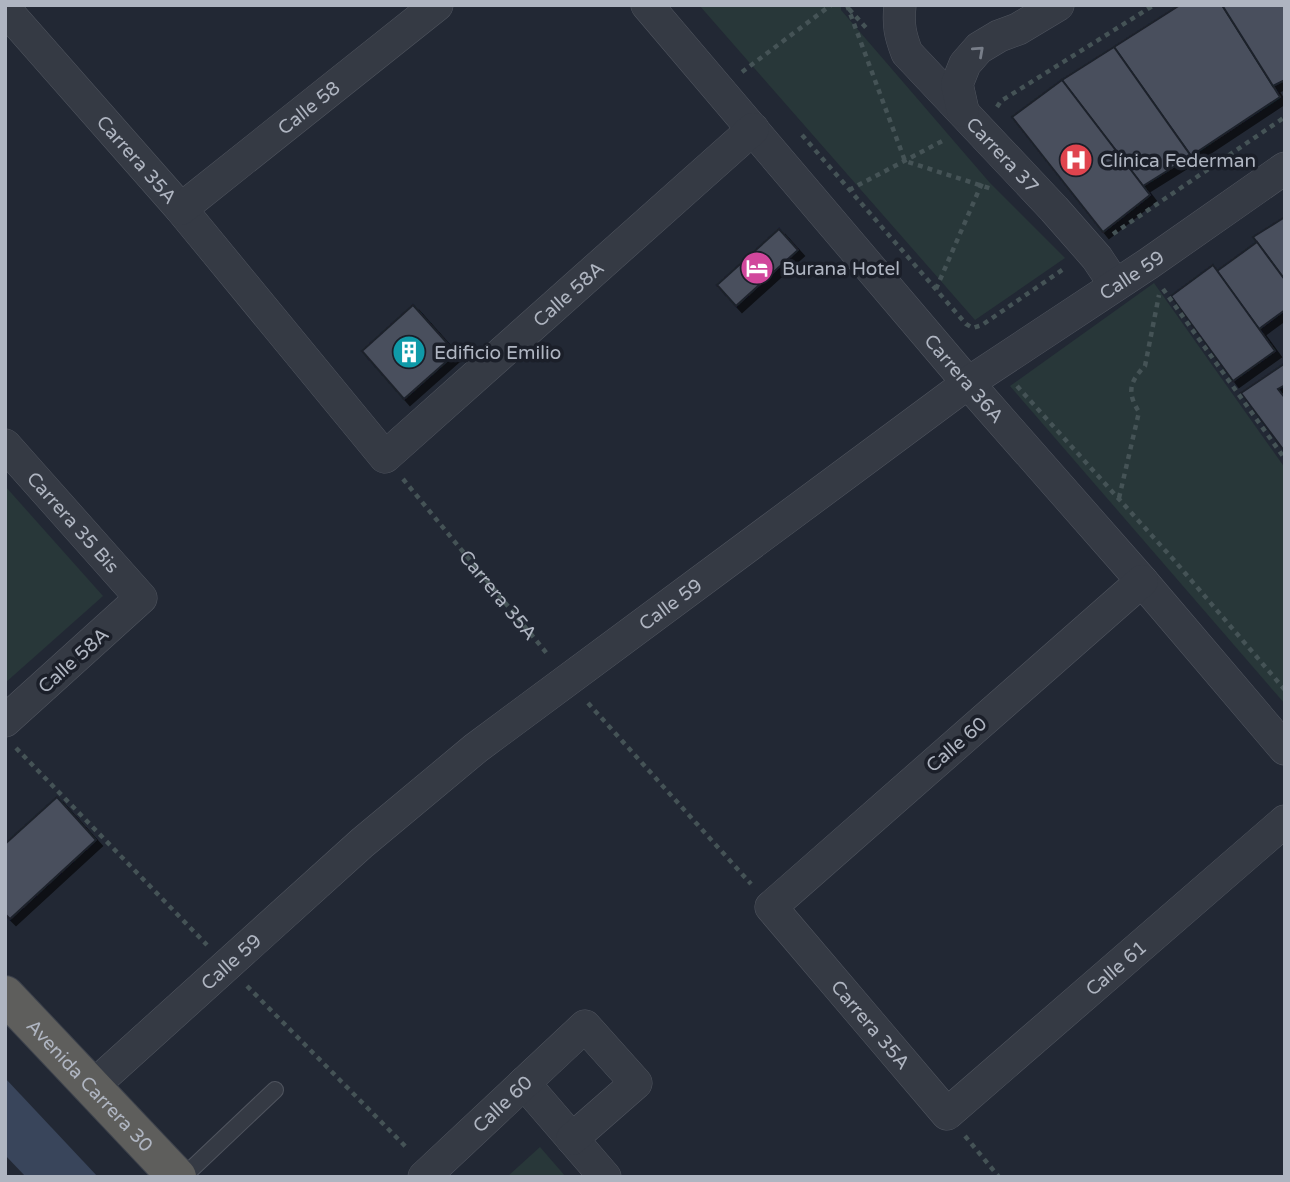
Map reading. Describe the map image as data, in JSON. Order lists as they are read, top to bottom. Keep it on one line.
{"streets":{"highway":["Avenida Carrera 30"],"street":["Calle 58","Carrera 37","Carrera 35A","Calle 59","Calle 58A","Carrera 36A","Carrera 35 Bis","Calle 60","Calle 61"]},"crossings":[["Calle 58","Carrera 35A"],["Carrera 37","Calle 59"],["Carrera 35A","Calle 59"],["Carrera 35A","Calle 58A"],["Carrera 35A","Calle 60"],["Carrera 35A","Calle 61"],["Calle 59","Carrera 36A"],["Calle 59","Avenida Carrera 30"],["Calle 58A","Carrera 36A"],["Calle 58A","Carrera 35 Bis"],["Carrera 36A","Calle 60"]],"places":{"hospital":["Clínica Federman"],"hotel":["Burana Hotel"],"building":["Edificio Emilio"]}}
